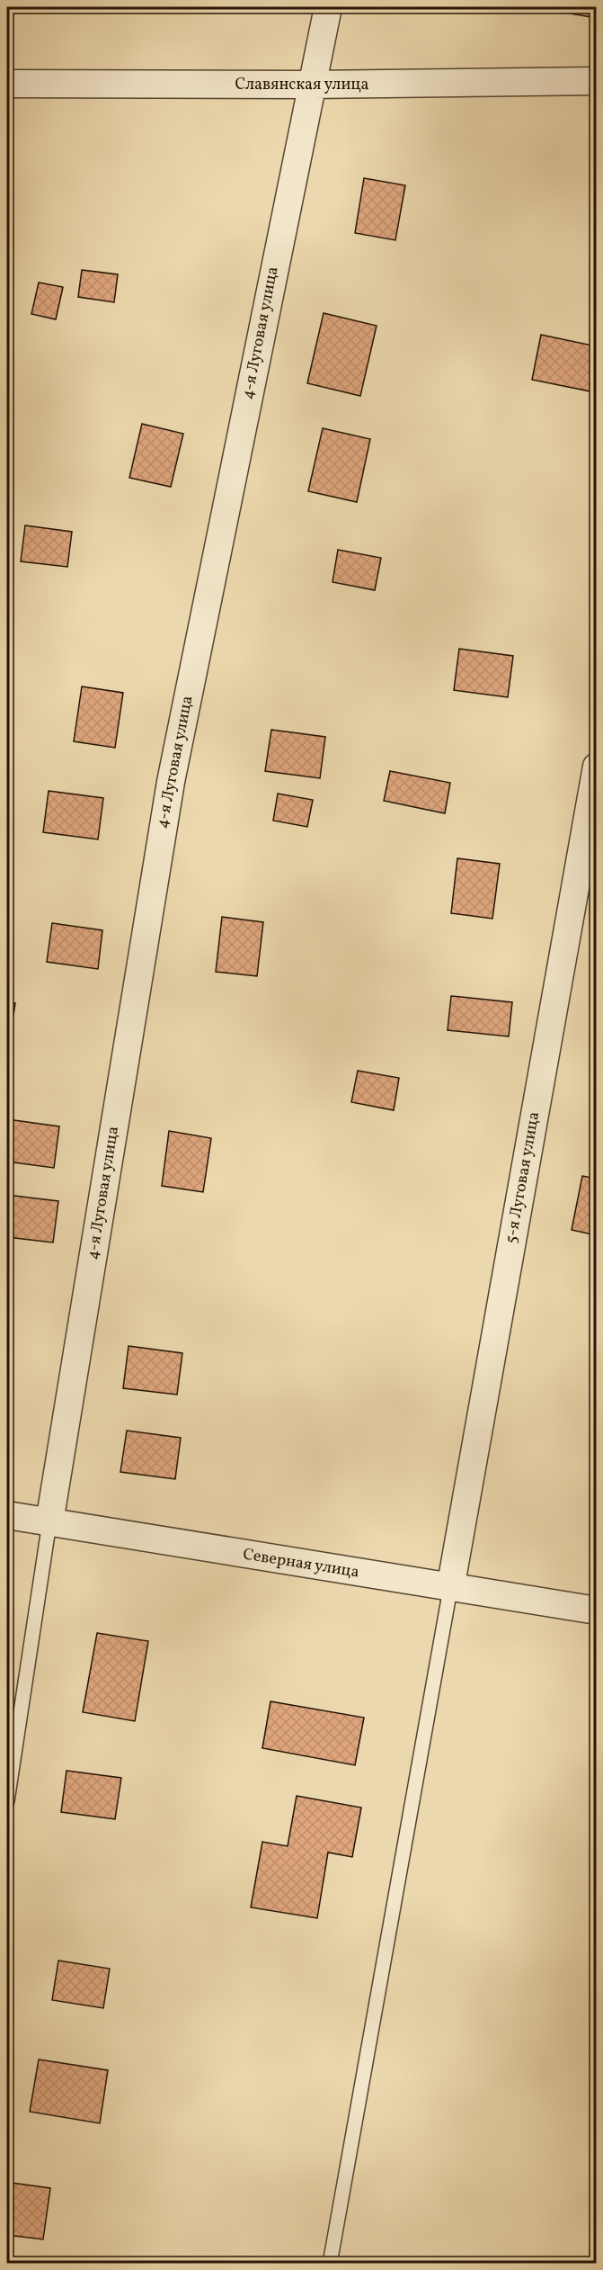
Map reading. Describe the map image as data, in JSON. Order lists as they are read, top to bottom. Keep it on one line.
{"streets":{"street":["Славянская улица","4-я Луговая улица","5-я Луговая улица","Северная улица"]},"crossings":[["Славянская улица","4-я Луговая улица"],["4-я Луговая улица","Северная улица"],["5-я Луговая улица","Северная улица"]]}
